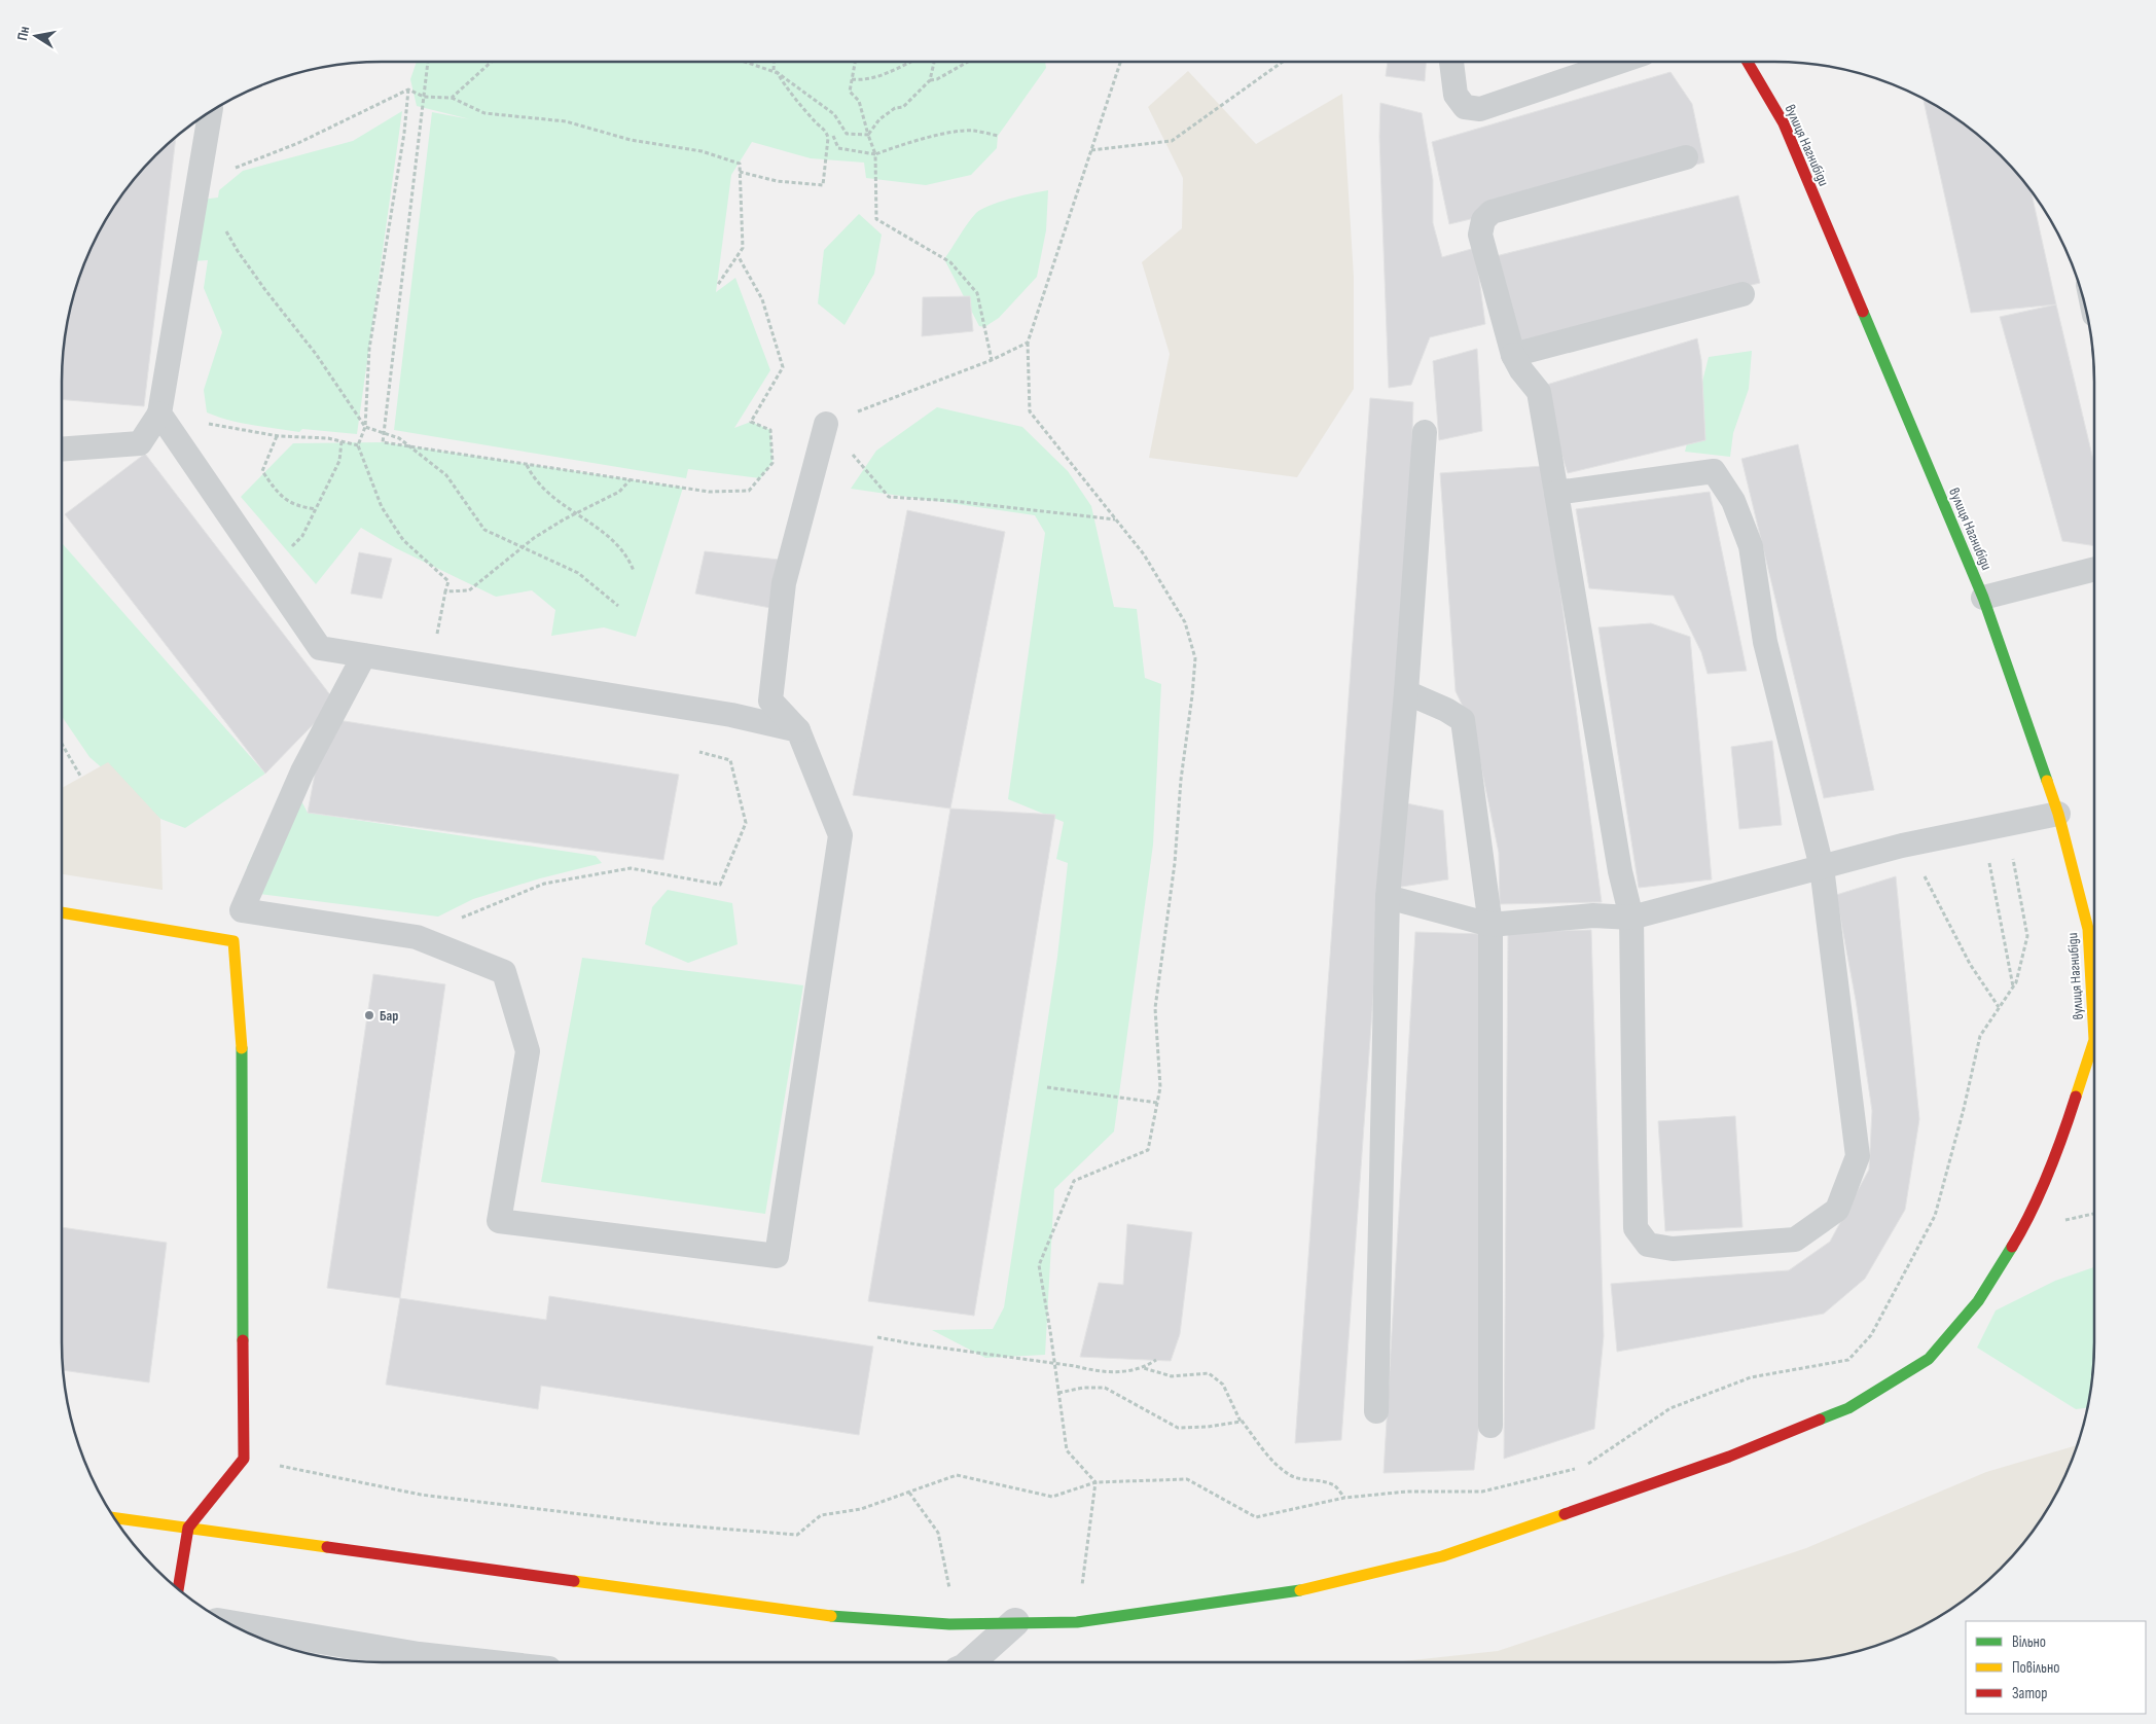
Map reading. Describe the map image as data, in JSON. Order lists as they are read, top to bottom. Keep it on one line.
{"streets":{"street":["вулиця Нагнибіди"]},"places":["Бар"],"legend":["Вільно","Повільно","Затор"],"north":"left"}
